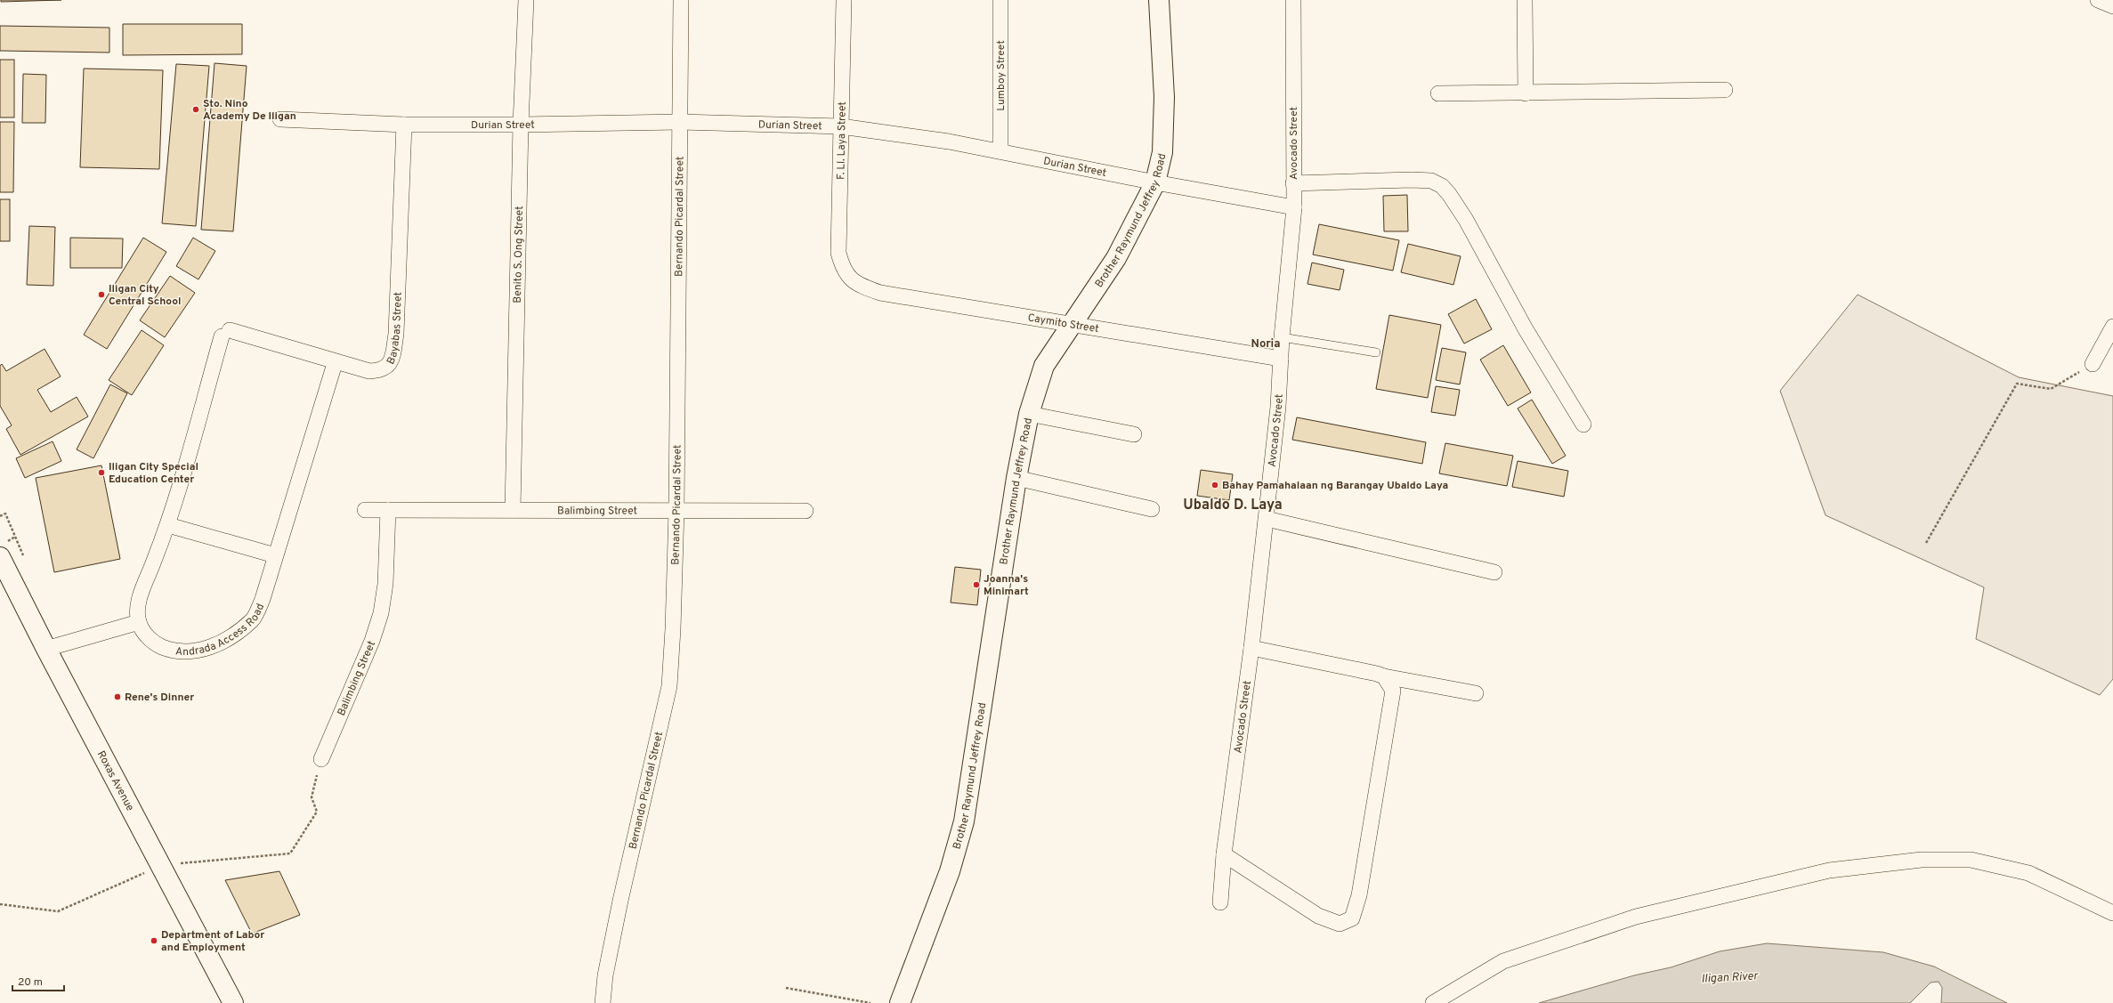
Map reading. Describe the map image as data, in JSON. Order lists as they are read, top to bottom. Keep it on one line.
{"streets":{"main road":["Brother Raymund Jeffrey Road","Roxas Avenue"],"street":["Lumboy Street","Durian Street","F. Ll. Laya Street","Avocado Street","Bernando Picardal Street","Benito S. Ong Street","Caymito Street","Bayabas Street","Balimbing Street","Andrada Access Road"]},"crossings":[["Lumboy Street","Durian Street"],["Durian Street","F. Ll. Laya Street"],["Durian Street","Avocado Street"],["Durian Street","Bernando Picardal Street"],["Durian Street","Brother Raymund Jeffrey Road"],["Durian Street","Benito S. Ong Street"],["Durian Street","Bayabas Street"],["F. Ll. Laya Street","Caymito Street"],["Avocado Street","Caymito Street"],["Bernando Picardal Street","Balimbing Street"],["Brother Raymund Jeffrey Road","Caymito Street"],["Benito S. Ong Street","Balimbing Street"]],"districts":["Noria","Ubaldo D. Laya"],"water":["Iligan River"],"places":["Sto. Nino Academy De Iligan","Iligan City Central School","Iligan City Special Education Center","Bahay Pamahalaan ng Barangay Ubaldo Laya","Joanna's Minimart","Rene's Dinner","Department of Labor and Employment"],"scale_bar":"20 m"}
